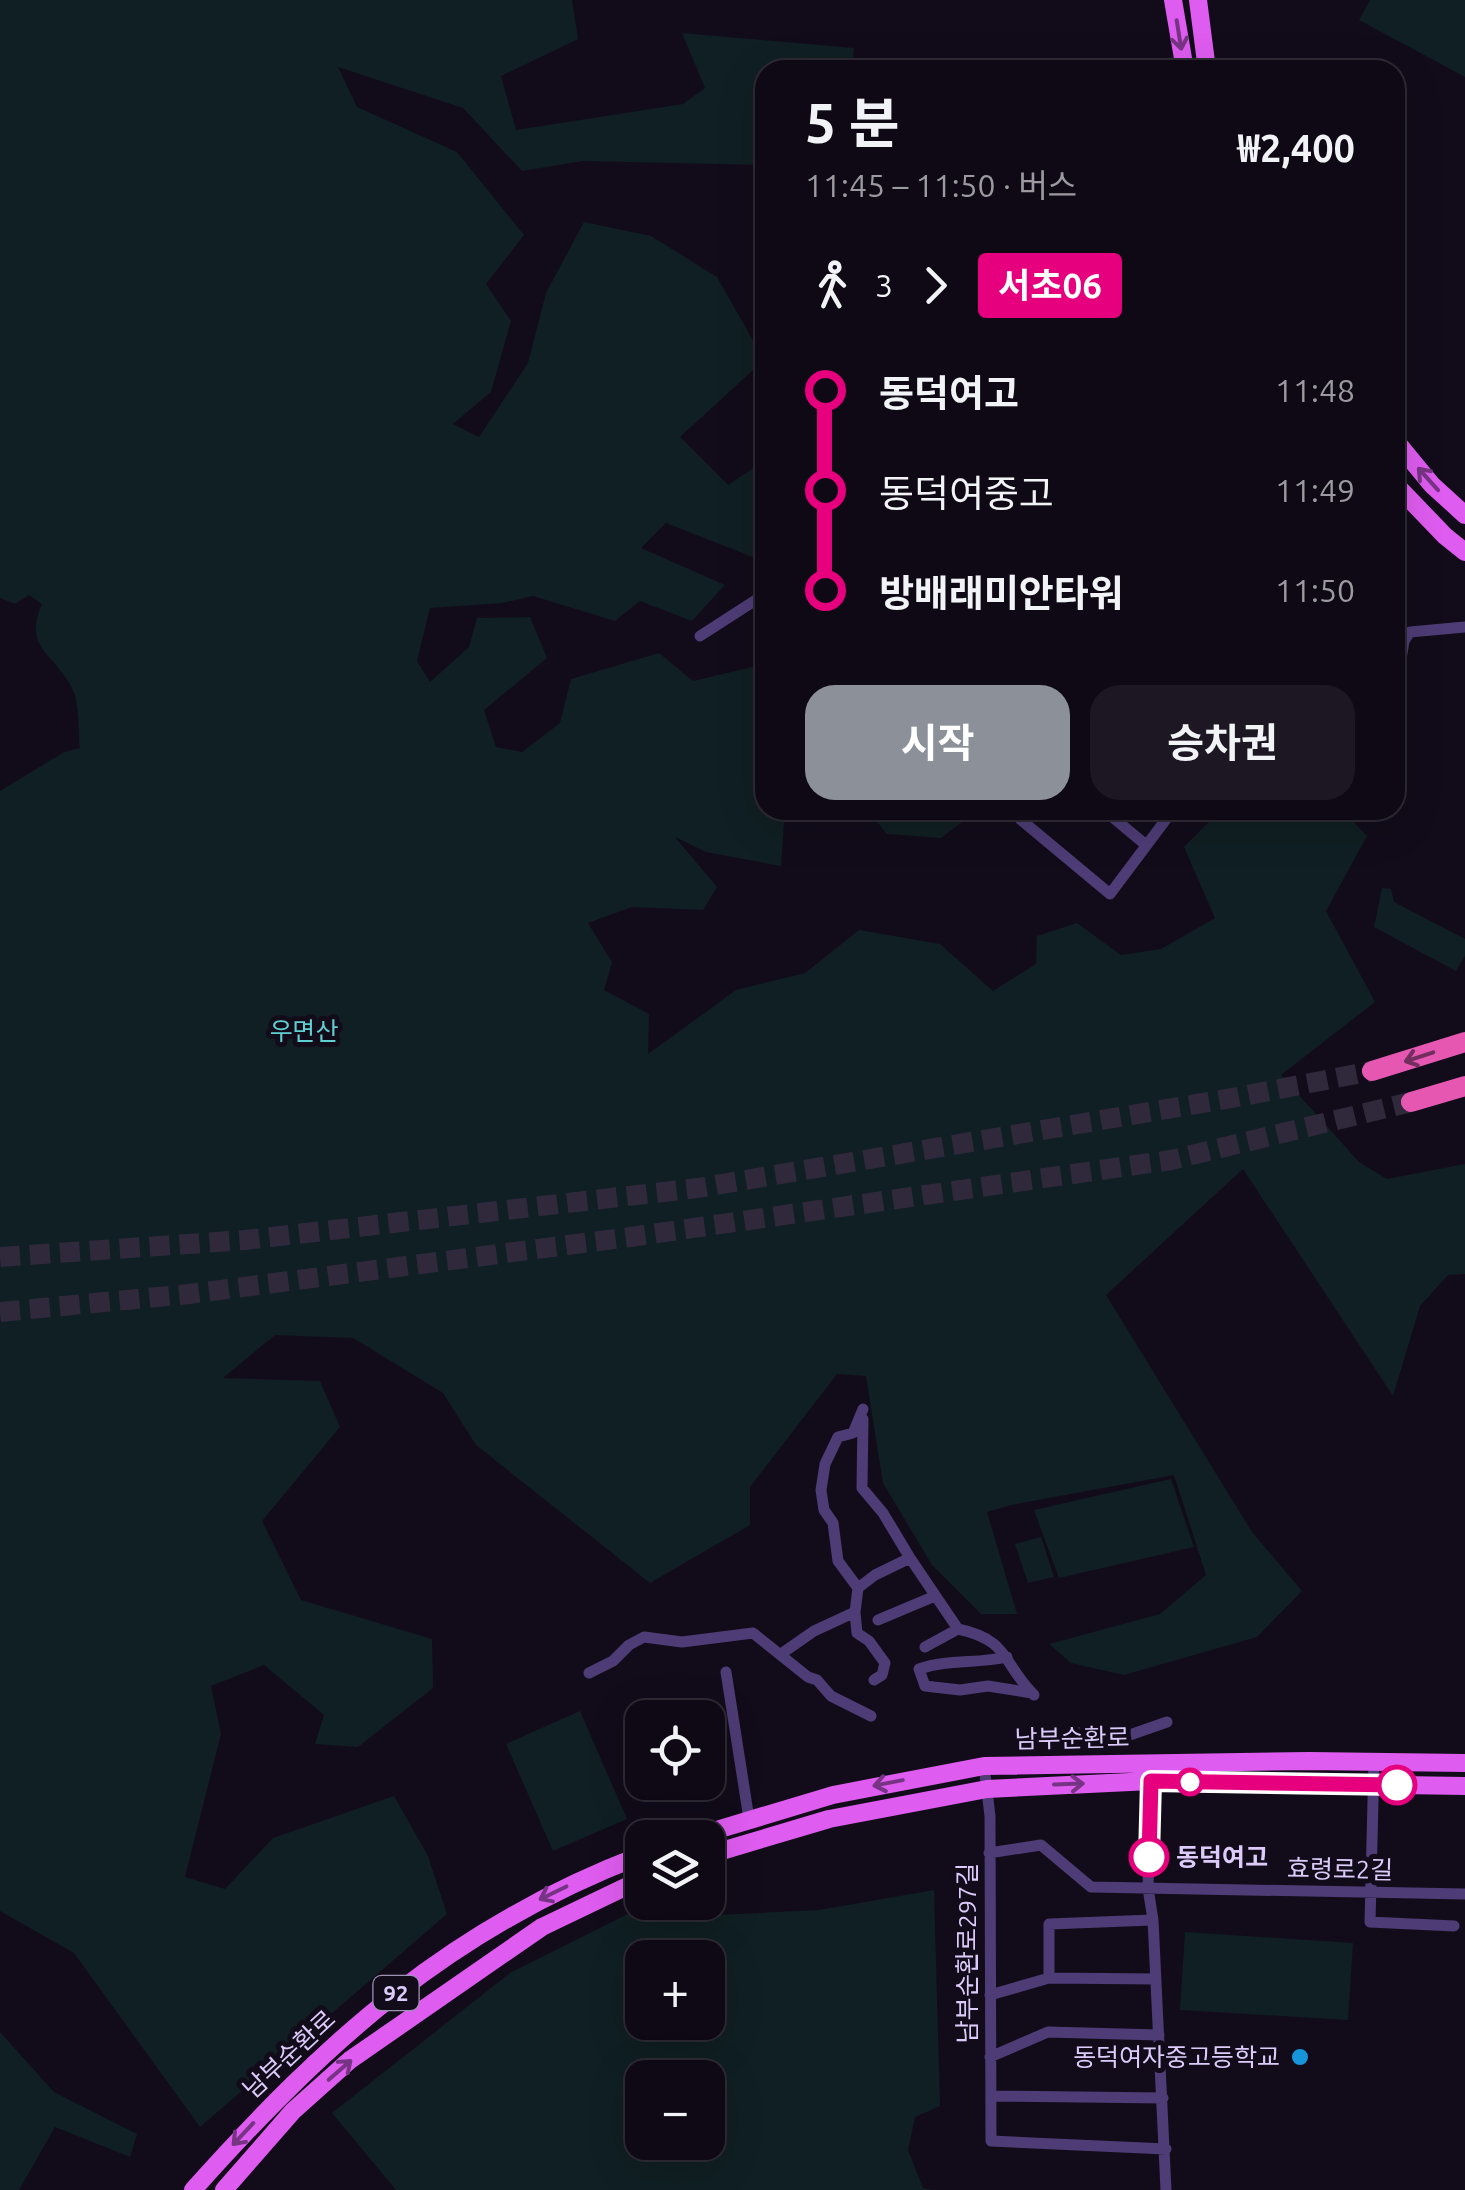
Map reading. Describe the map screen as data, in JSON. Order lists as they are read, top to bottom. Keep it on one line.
{"streets":{"main road":["남부순환로","92"],"street":["효령로2길","남부순환로297길"]},"crossings":[["남부순환로","남부순환로297길"],["효령로2길","남부순환로297길"]],"parks":["우면산"],"places":["동덕여고","동덕여자중고등학교"],"lines":["bus line 서초06"],"page":{"heading":["5 분","11:45 – 11:50 · 버스","₩2,400"],"legs":["3","서초06"],"list":[{"name":"동덕여고","value":"11:48"},{"name":"동덕여중고","value":"11:49"},{"name":"방배래미안타워","value":"11:50"}],"buttons":["시작","승차권"],"map_buttons":["+","−"]}}
